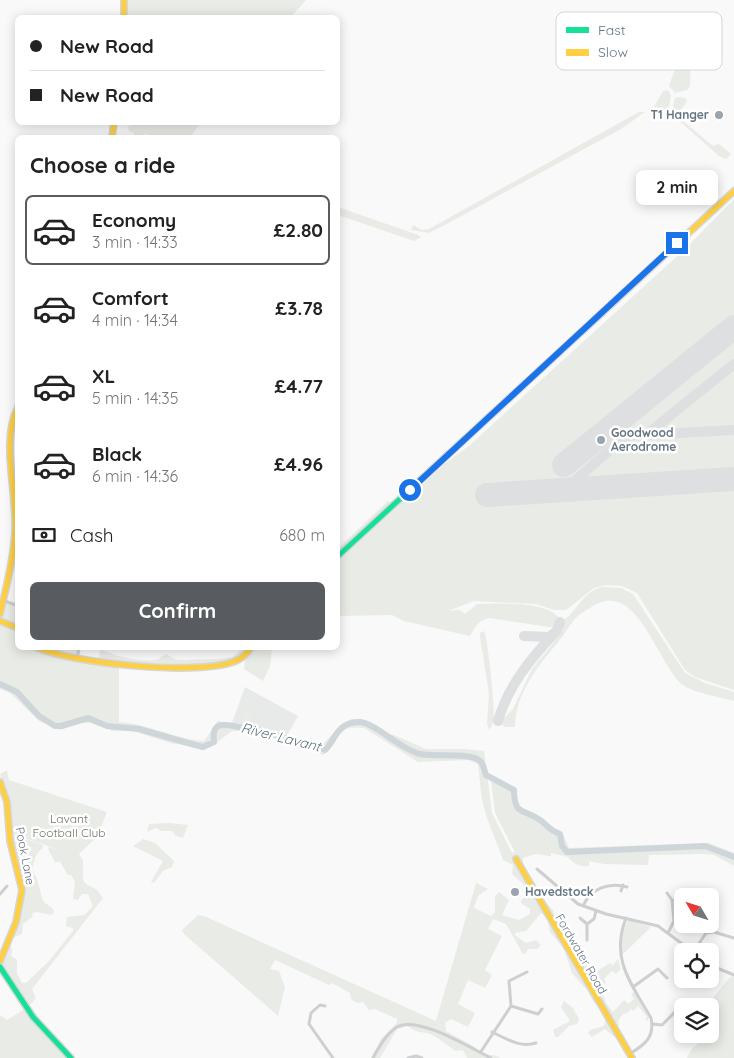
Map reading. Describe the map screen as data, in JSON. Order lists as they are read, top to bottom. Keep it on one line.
{"streets":{"street":["Pook Lane","Fordwater Road"]},"water":["River Lavant"],"parks":["Lavant Football Club"],"places":["T1 Hanger","Goodwood Aerodrome","Havedstock"],"legend":["Fast","Slow"],"north":"top left","page":{"banner":["New Road","New Road"],"heading":"Choose a ride","bubble":"2 min","list":[{"name":"Economy","note":"3 min · 14:33","value":"£2.80"},{"name":"Comfort","note":"4 min · 14:34","value":"£3.78"},{"name":"XL","note":"5 min · 14:35","value":"£4.77"},{"name":"Black","note":"6 min · 14:36","value":"£4.96"}],"pay":["Cash","680 m"],"buttons":"Confirm"}}
